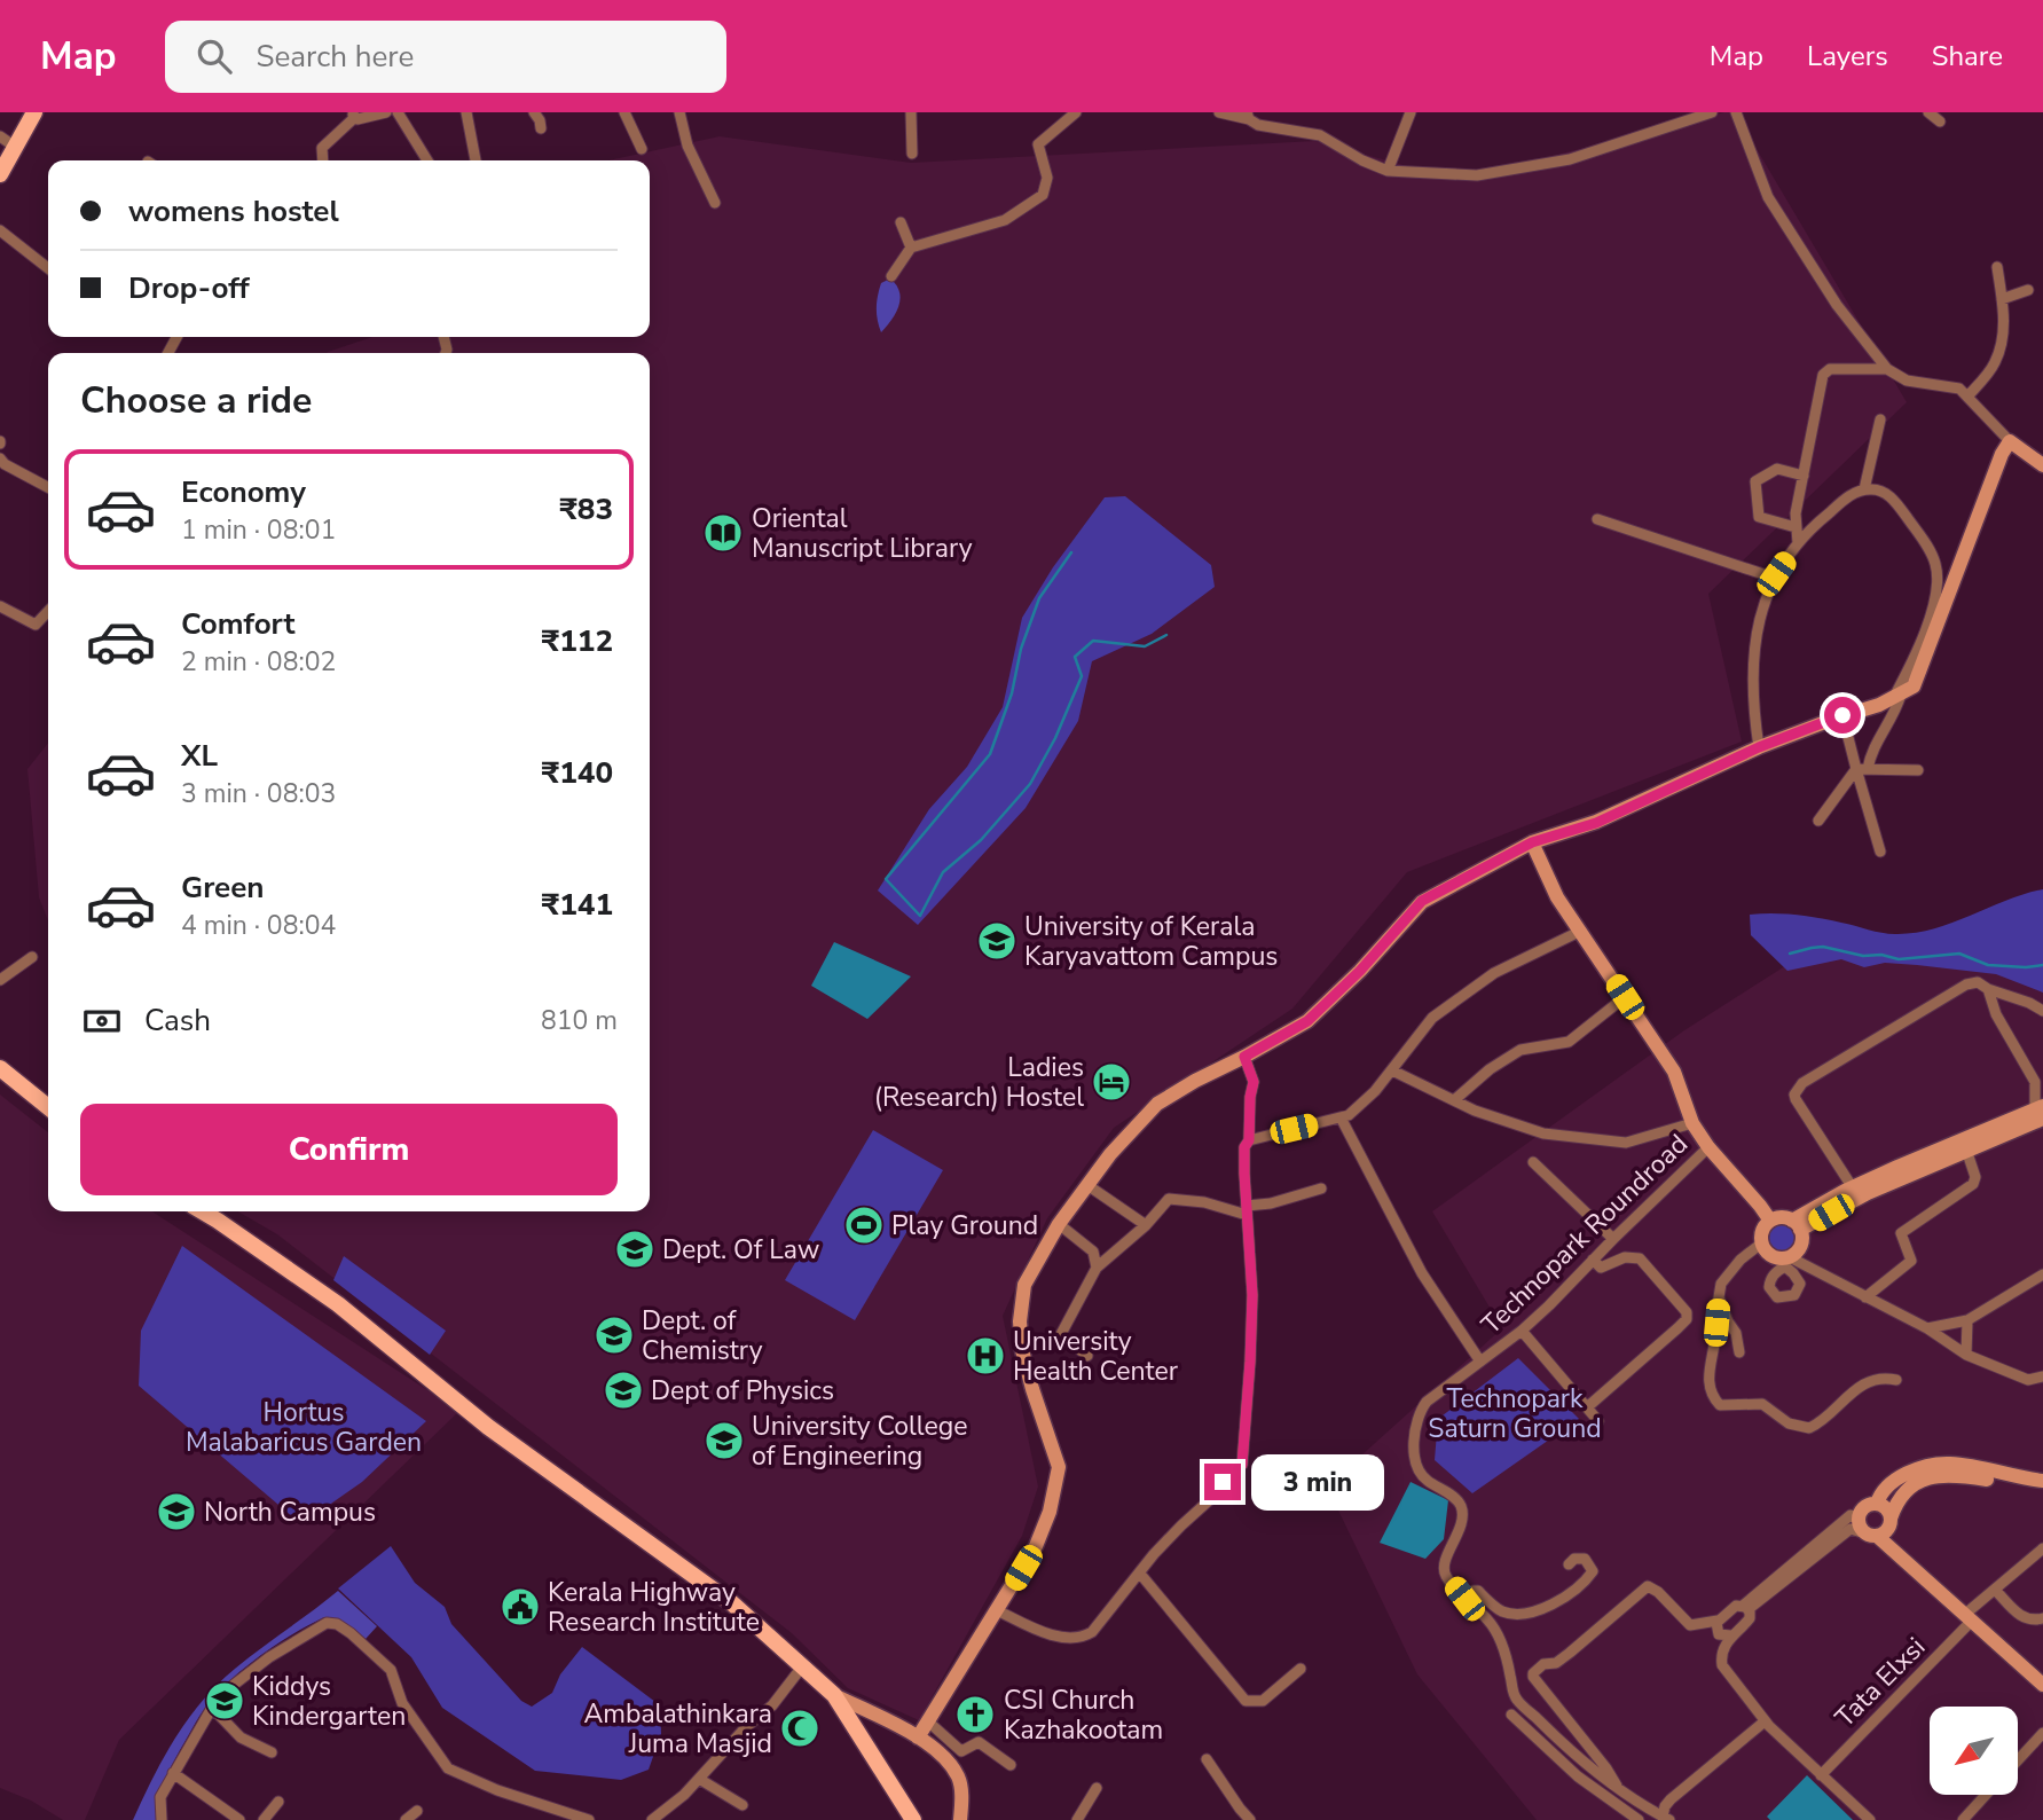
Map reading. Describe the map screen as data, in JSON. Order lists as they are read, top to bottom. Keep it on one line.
{"streets":{"street":["Technopark Roundroad","Tata Elxsi"]},"parks":["Technopark Saturn Ground","Hortus Malabaricus Garden"],"places":{"library":["Oriental Manuscript Library"],"school or university":["University of Kerala Karyavattom Campus","Dept. Of Law","Dept. of Chemistry","Dept of Physics","University College of Engineering","North Campus","Kiddys Kindergarten"],"hotel":["Ladies (Research) Hostel"],"sports":["Play Ground"],"hospital":["University Health Center"],"public building":["Kerala Highway Research Institute"],"church":["CSI Church Kazhakootam"],"mosque":["Ambalathinkara Juma Masjid"]},"north":"bottom left","page":{"header":"Map","search":"Search here","nav":["Map","Layers","Share"],"banner":["womens hostel","Drop-off"],"heading":"Choose a ride","list":[{"name":"Economy","note":"1 min · 08:01","value":"₹83"},{"name":"Comfort","note":"2 min · 08:02","value":"₹112"},{"name":"XL","note":"3 min · 08:03","value":"₹140"},{"name":"Green","note":"4 min · 08:04","value":"₹141"}],"pay":["Cash","810 m"],"buttons":"Confirm","bubble":"3 min"}}
